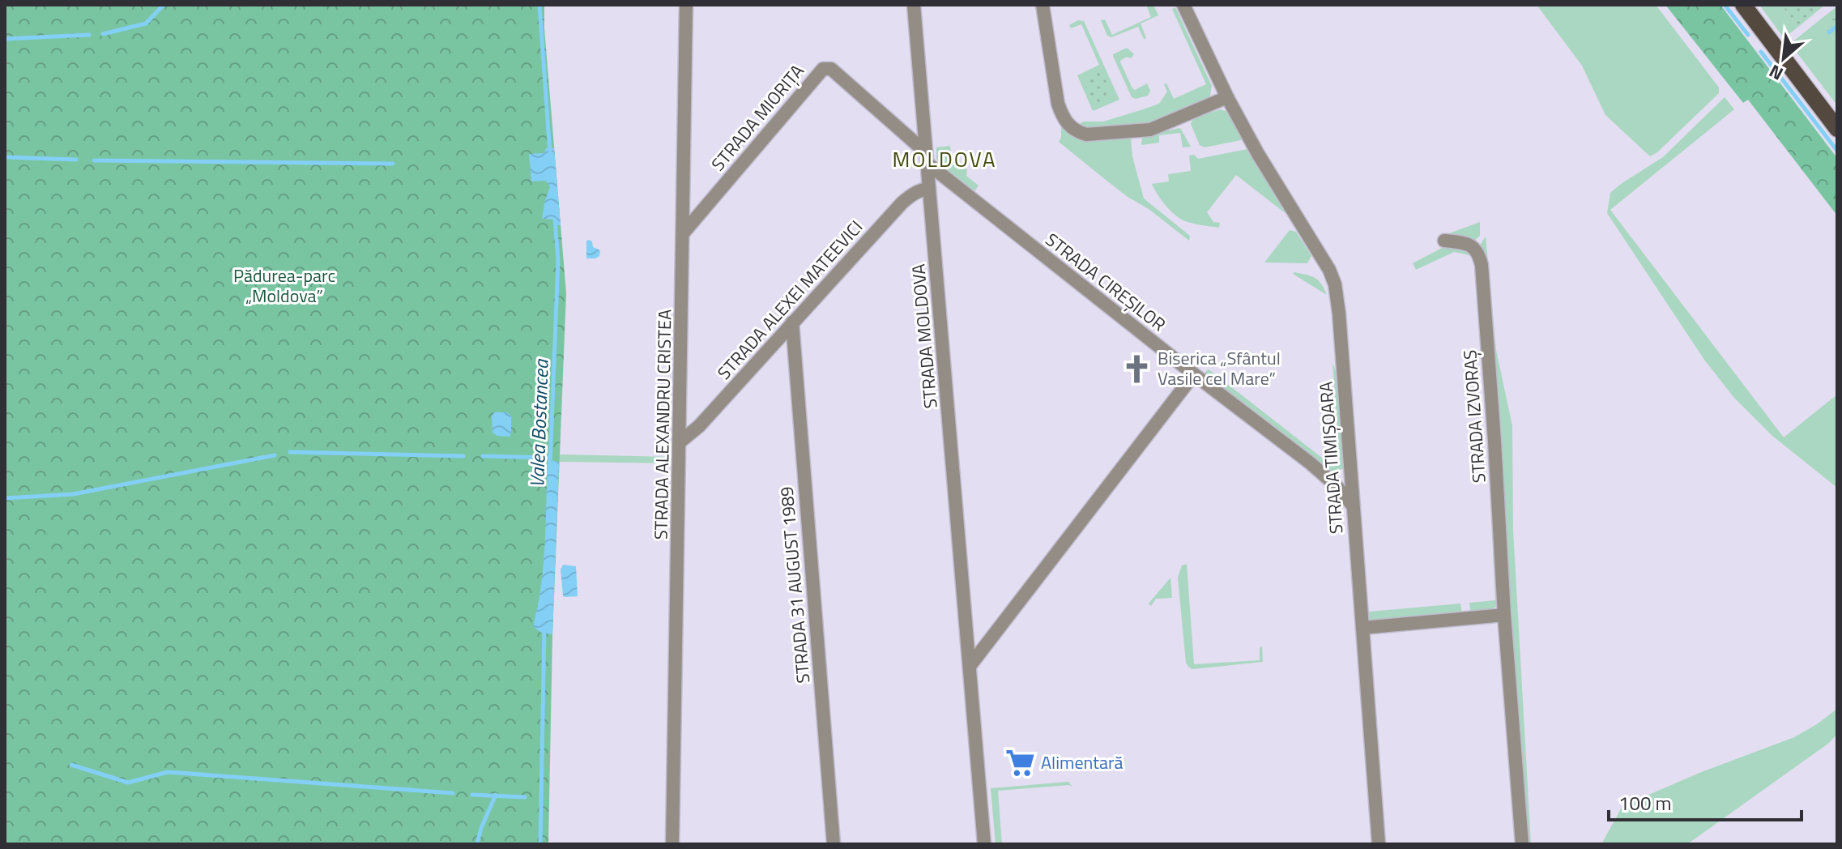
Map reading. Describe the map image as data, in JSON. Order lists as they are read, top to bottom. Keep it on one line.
{"streets":{"street":["STRADA MIORIȚA","STRADA CIREȘILOR","STRADA ALEXEI MATEEVICI","STRADA MOLDOVA","STRADA IZVORAȘ","STRADA ALEXANDRU CRISTEA","STRADA TIMIȘOARA","STRADA 31 AUGUST 1989"]},"crossings":[["STRADA MIORIȚA","STRADA CIREȘILOR"],["STRADA MIORIȚA","STRADA MOLDOVA"],["STRADA MIORIȚA","STRADA ALEXANDRU CRISTEA"],["STRADA CIREȘILOR","STRADA MOLDOVA"],["STRADA CIREȘILOR","STRADA TIMIȘOARA"],["STRADA ALEXEI MATEEVICI","STRADA MOLDOVA"],["STRADA ALEXEI MATEEVICI","STRADA ALEXANDRU CRISTEA"],["STRADA ALEXEI MATEEVICI","STRADA 31 AUGUST 1989"]],"districts":["MOLDOVA"],"water":["Valea Bostancea"],"parks":["Pădurea-parc „Moldova”"],"places":{"church":["Biserica „Sfântul Vasile cel Mare”"],"supermarket":["Alimentară"]},"scale_bar":"100 m","north":"bottom left"}
